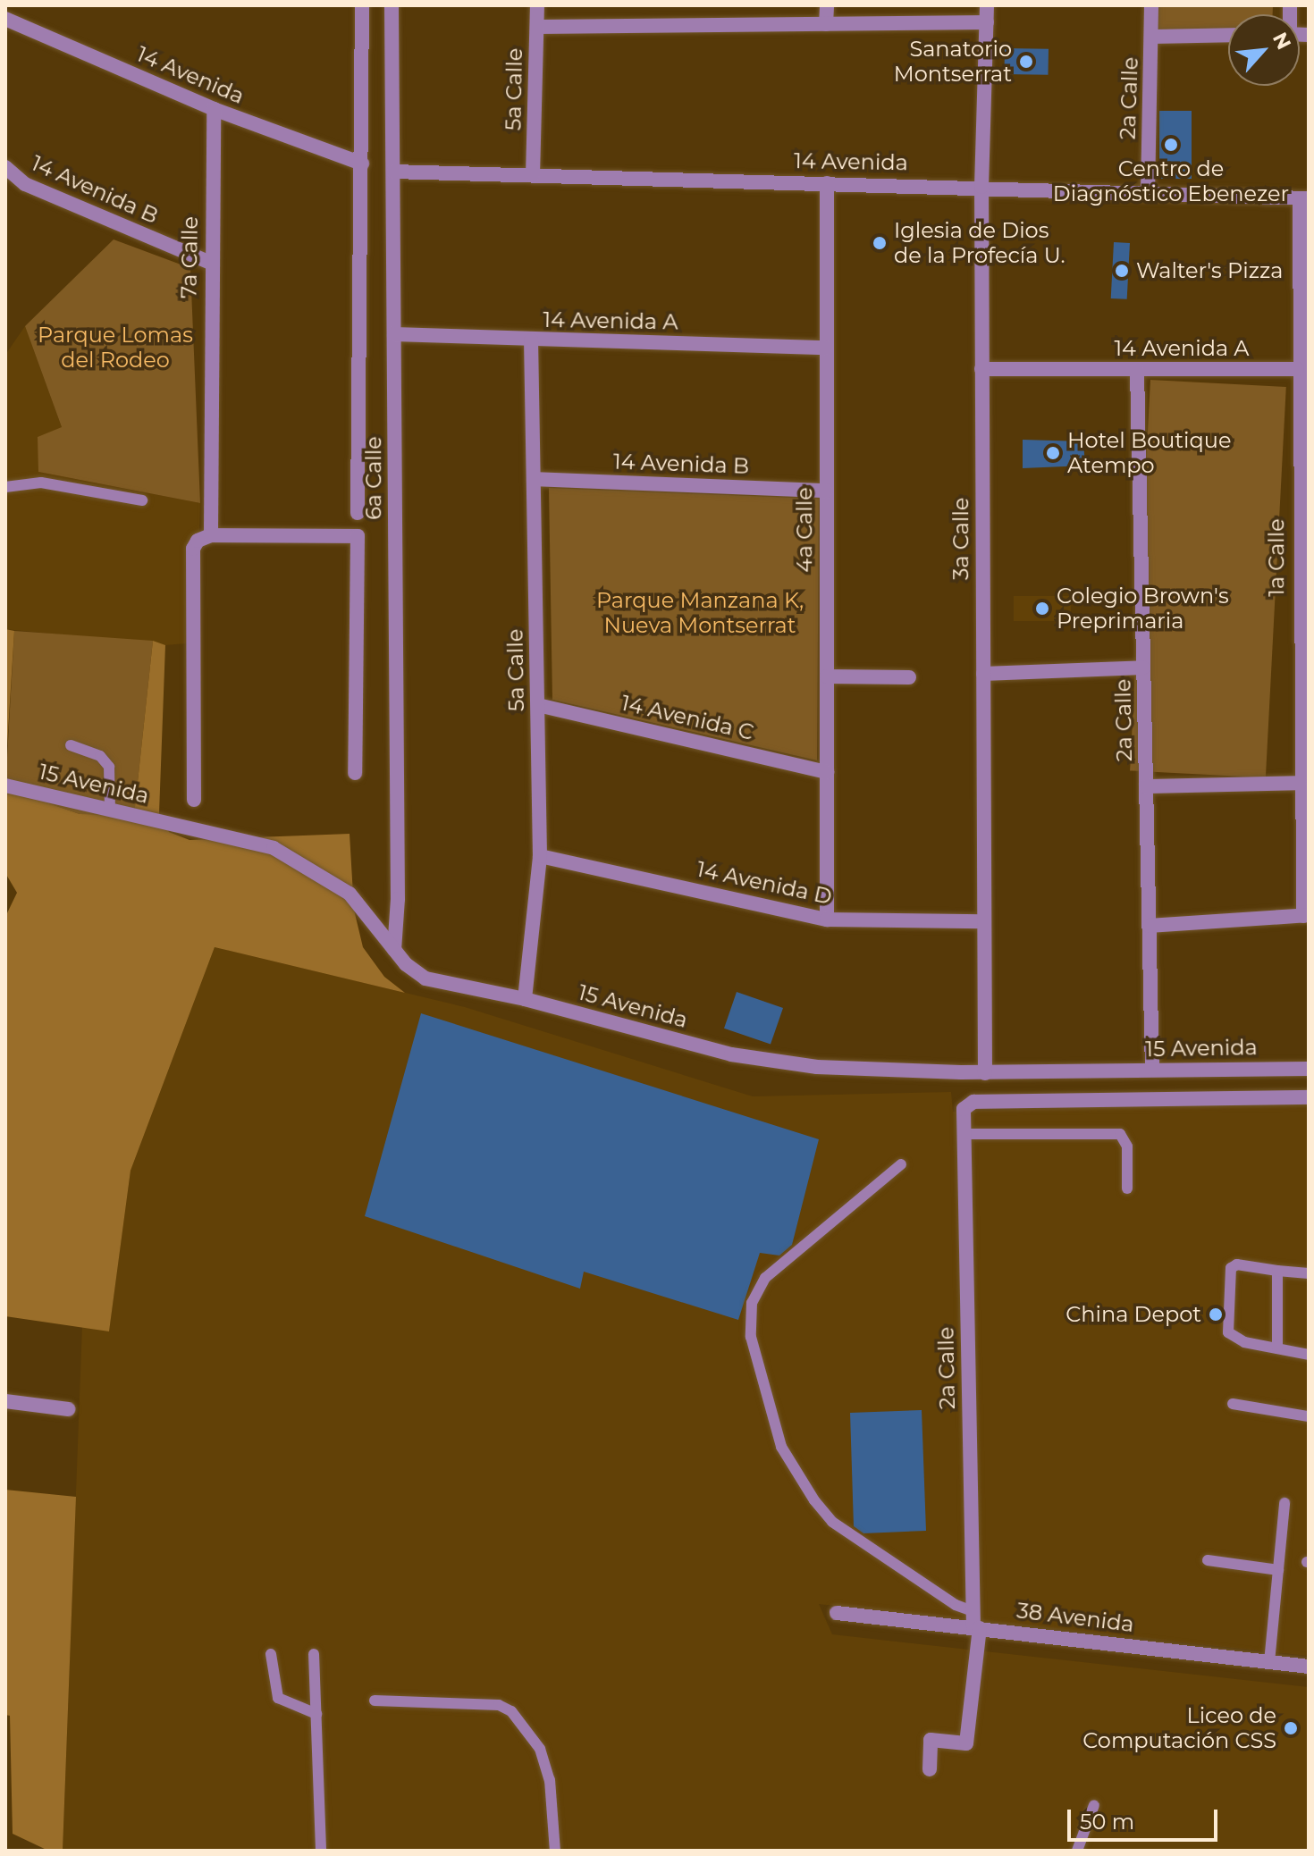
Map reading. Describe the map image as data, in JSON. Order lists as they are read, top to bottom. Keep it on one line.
{"streets":{"street":["14 Avenida","5a Calle","2a Calle","14 Avenida B","7a Calle","14 Avenida A","6a Calle","4a Calle","3a Calle","1a Calle","14 Avenida C","15 Avenida","14 Avenida D","38 Avenida"]},"crossings":[["14 Avenida","5a Calle"],["14 Avenida","2a Calle"],["14 Avenida","7a Calle"],["14 Avenida","6a Calle"],["14 Avenida","4a Calle"],["14 Avenida","3a Calle"],["14 Avenida","1a Calle"],["5a Calle","14 Avenida B"],["5a Calle","14 Avenida A"],["5a Calle","14 Avenida C"],["5a Calle","15 Avenida"],["5a Calle","14 Avenida D"],["2a Calle","14 Avenida A"],["2a Calle","15 Avenida"],["2a Calle","38 Avenida"],["14 Avenida B","7a Calle"],["14 Avenida B","4a Calle"],["7a Calle","6a Calle"],["14 Avenida A","6a Calle"],["14 Avenida A","4a Calle"],["14 Avenida A","3a Calle"],["14 Avenida A","1a Calle"],["6a Calle","15 Avenida"],["4a Calle","14 Avenida C"],["4a Calle","14 Avenida D"],["3a Calle","15 Avenida"],["3a Calle","14 Avenida D"]],"parks":["Parque Lomas del Rodeo","Parque Manzana K, Nueva Montserrat"],"places":["Sanatorio Montserrat","Centro de Diagnóstico Ebenezer","Iglesia de Dios de la Profecía U.","Walter's Pizza","Hotel Boutique Atempo","Colegio Brown's Preprimaria","China Depot","Liceo de Computación CSS"],"scale_bar":"50 m","north":"top right"}
